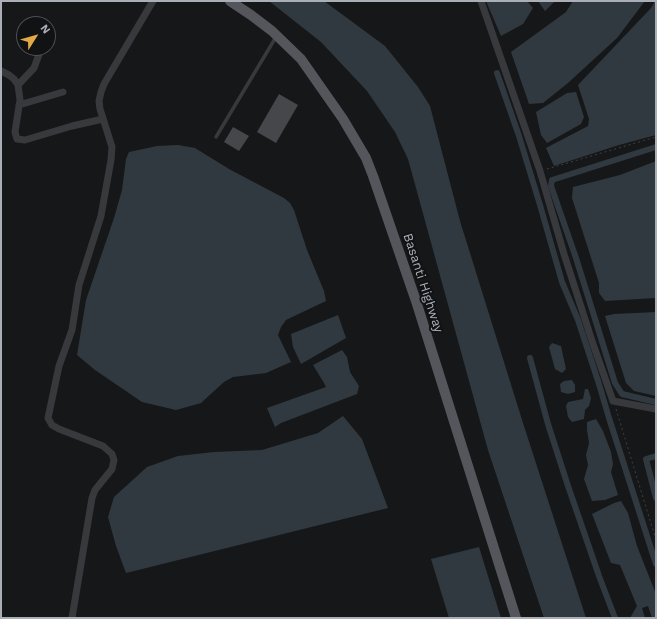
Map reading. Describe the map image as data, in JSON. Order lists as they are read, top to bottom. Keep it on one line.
{"streets":{"main road":["Basanti Highway"]},"north":"top right"}
